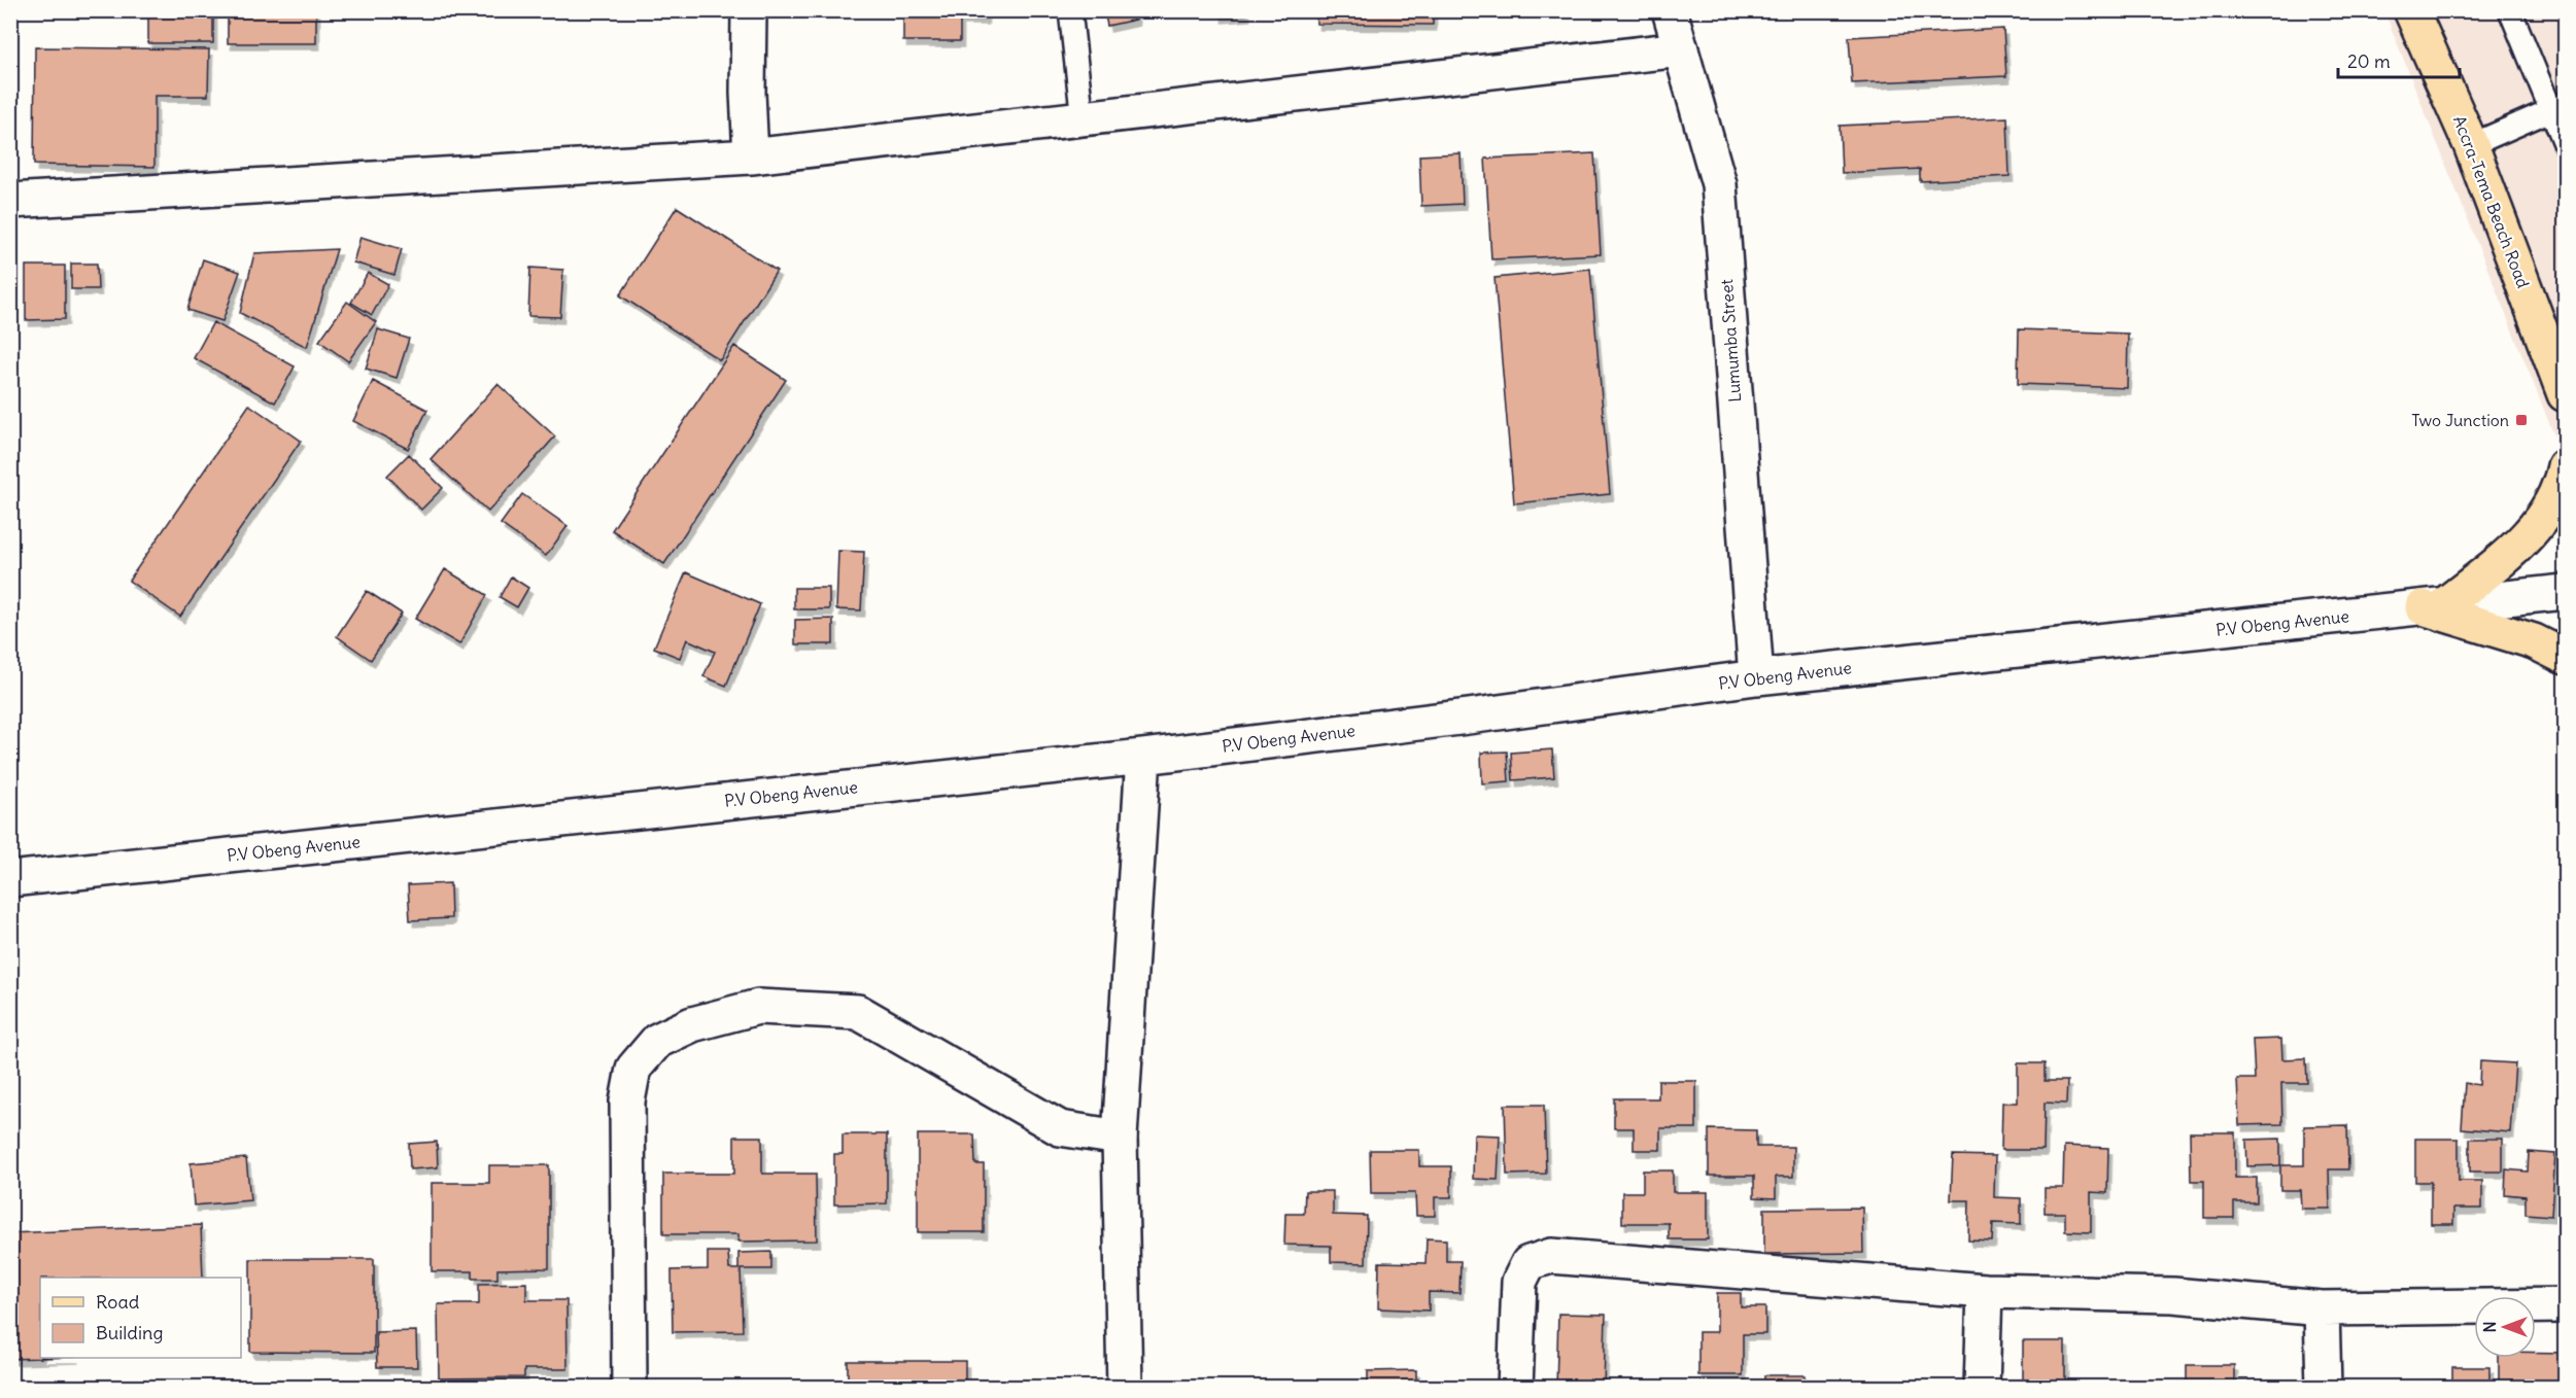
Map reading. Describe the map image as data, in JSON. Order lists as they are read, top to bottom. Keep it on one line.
{"streets":{"main road":["Accra-Tema Beach Road"],"street":["Lumumba Street","P.V Obeng Avenue"]},"crossings":[["Lumumba Street","P.V Obeng Avenue"]],"places":{"transit":["Two Junction"]},"legend":["Road","Building"],"scale_bar":"20 m","north":"left"}
